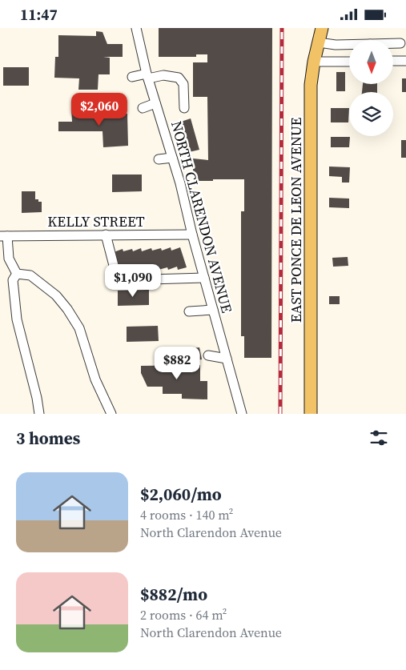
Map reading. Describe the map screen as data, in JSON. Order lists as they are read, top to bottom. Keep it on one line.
{"streets":{"main road":["EAST PONCE DE LEON AVENUE"],"street":["NORTH CLARENDON AVENUE","KELLY STREET"]},"crossings":[["NORTH CLARENDON AVENUE","KELLY STREET"]],"north":"bottom","page":{"status":"11:47","price":["$2,060","$1,090","$882"],"heading":"3 homes","list":[{"name":"$2,060/mo","note":"4 rooms · 140 m² · North Clarendon Avenue"},{"name":"$882/mo","note":"2 rooms · 64 m² · North Clarendon Avenue"}]}}
